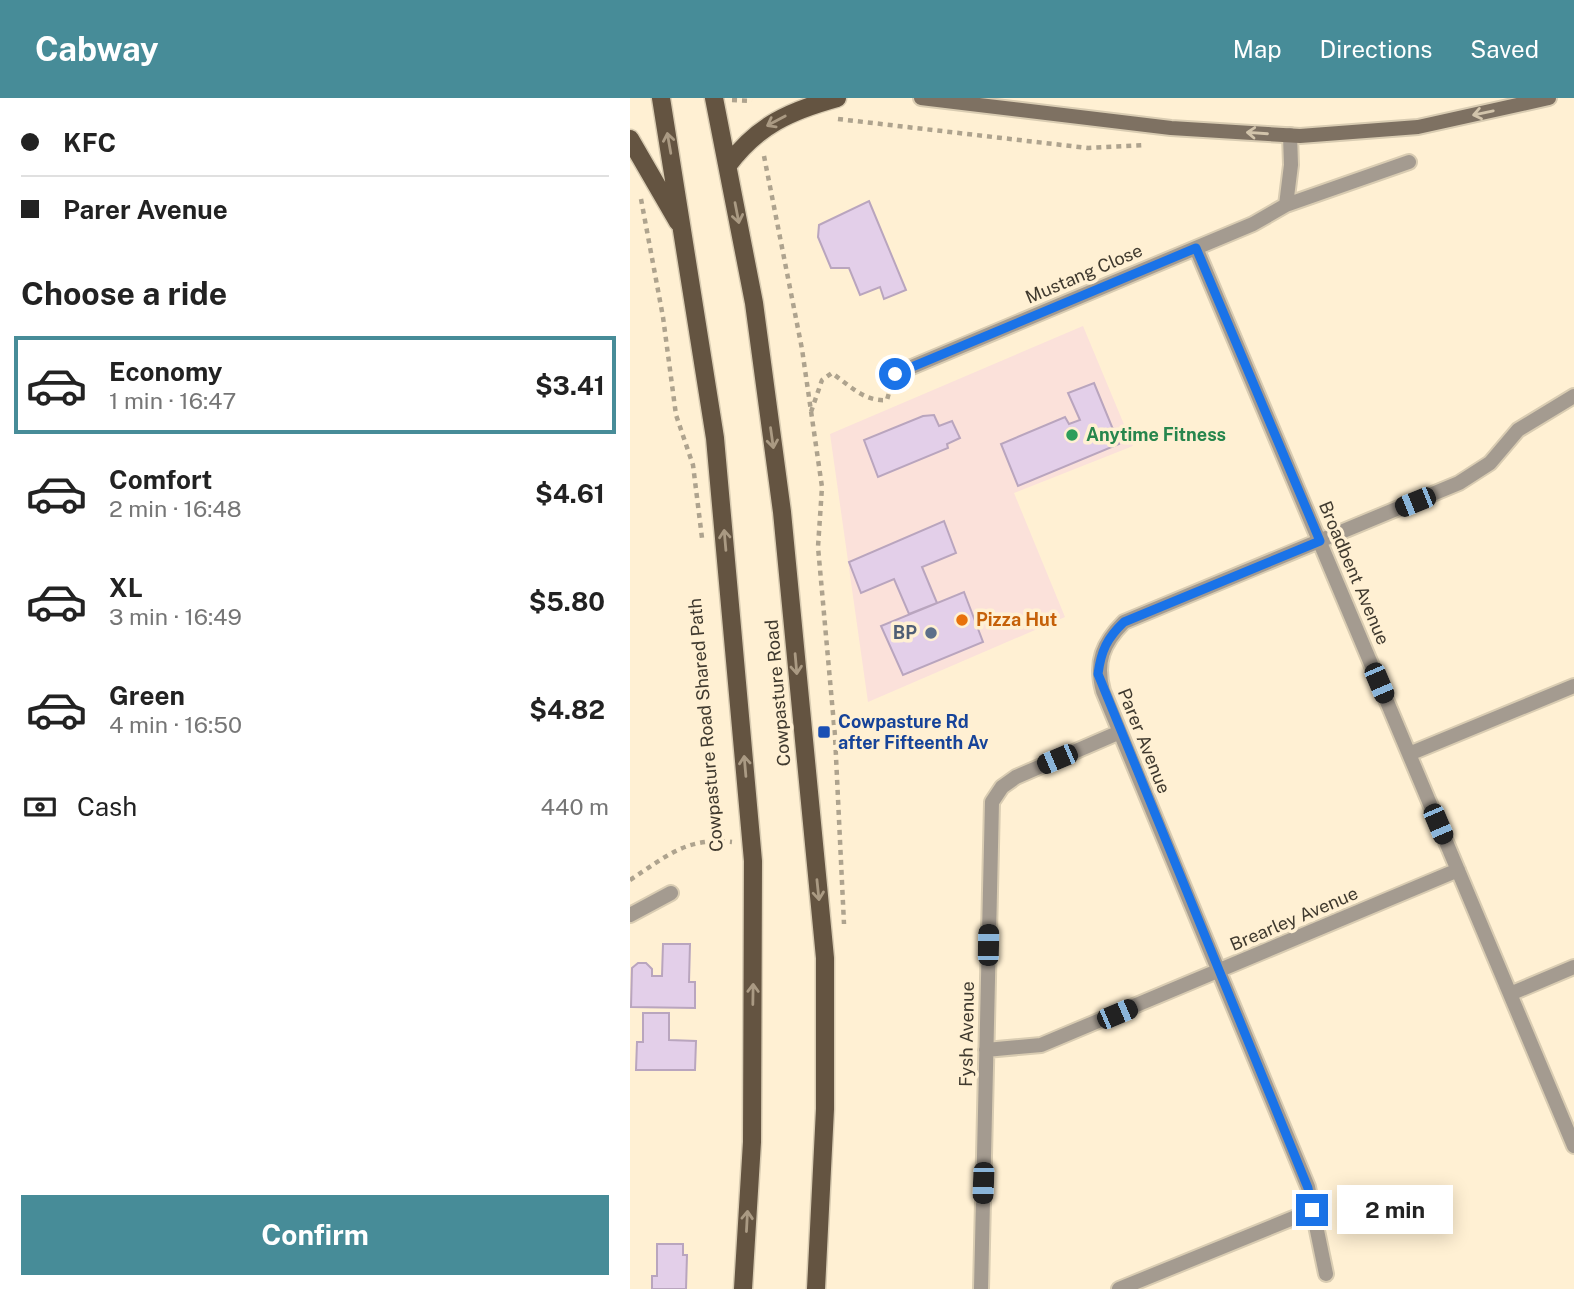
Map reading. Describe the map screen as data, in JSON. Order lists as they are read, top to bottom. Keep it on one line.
{"streets":{"main road":["Cowpasture Road"],"street":["Mustang Close","Broadbent Avenue","Parer Avenue","Brearley Avenue","Fysh Avenue"],"path":["Cowpasture Road Shared Path"]},"crossings":[["Mustang Close","Broadbent Avenue"],["Broadbent Avenue","Parer Avenue"],["Broadbent Avenue","Brearley Avenue"],["Parer Avenue","Brearley Avenue"],["Parer Avenue","Fysh Avenue"],["Brearley Avenue","Fysh Avenue"]],"places":{"other":["Anytime Fitness","Pizza Hut","BP"],"transit":["Cowpasture Rd after Fifteenth Av"]},"page":{"header":"Cabway","nav":["Map","Directions","Saved"],"banner":["KFC","Parer Avenue"],"heading":"Choose a ride","list":[{"name":"Economy","note":"1 min · 16:47","value":"$3.41"},{"name":"Comfort","note":"2 min · 16:48","value":"$4.61"},{"name":"XL","note":"3 min · 16:49","value":"$5.80"},{"name":"Green","note":"4 min · 16:50","value":"$4.82"}],"pay":["Cash","440 m"],"buttons":"Confirm","bubble":"2 min"}}
